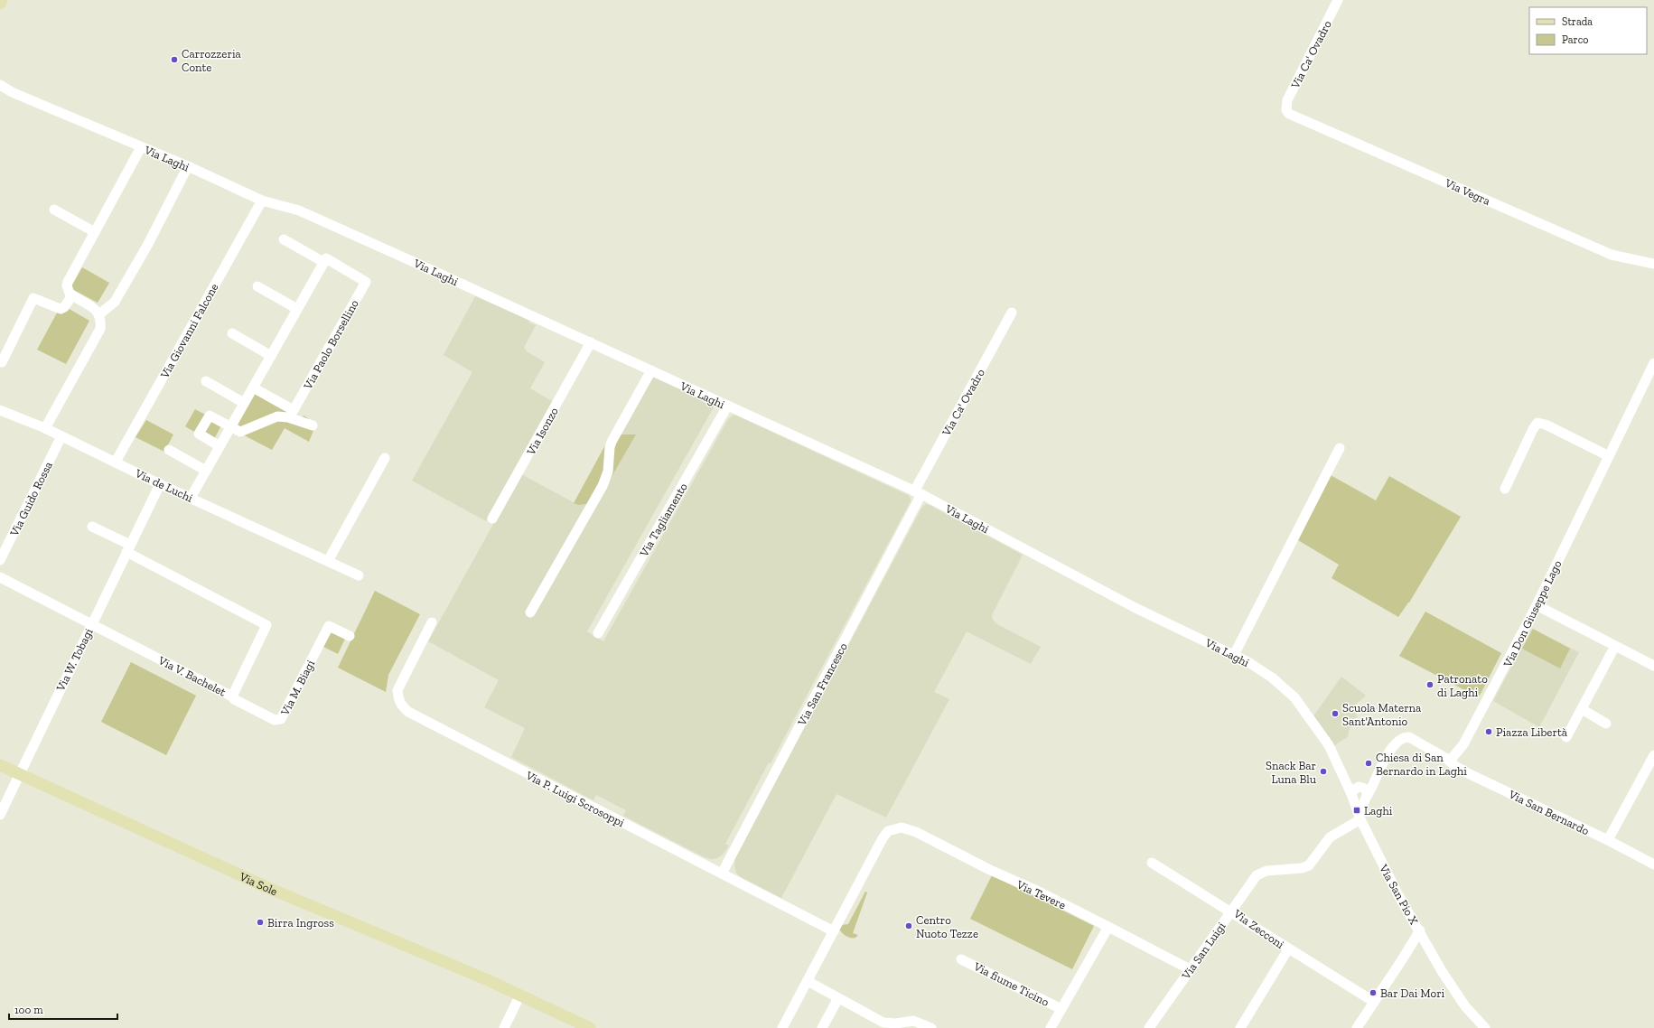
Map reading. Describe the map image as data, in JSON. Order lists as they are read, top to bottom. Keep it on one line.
{"streets":{"main road":["Via Sole"],"street":["Via Ca' Ovadro","Via Laghi","Via Vegra","Via Giovanni Falcone","Via Paolo Borsellino","Via Isonzo","Via de Luchi","Via Guido Rossa","Via Tagliamento","Via Don Giuseppe Lago","Via W. Tobagi","Via V. Bachelet","Via San Francesco","Via M. Biagi","Via P. Luigi Scrosoppi","Via San Bernardo","Via Tevere","Via San Pio X","Via Zecconi","Via San Luigi","Via fiume Ticino"]},"crossings":[["Via Ca' Ovadro","Via Laghi"],["Via Ca' Ovadro","Via Vegra"],["Via Ca' Ovadro","Via San Francesco"],["Via Laghi","Via Giovanni Falcone"],["Via Laghi","Via Isonzo"],["Via Laghi","Via Tagliamento"],["Via Laghi","Via San Francesco"],["Via Laghi","Via San Pio X"],["Via Giovanni Falcone","Via de Luchi"],["Via de Luchi","Via Guido Rossa"],["Via de Luchi","Via W. Tobagi"],["Via Don Giuseppe Lago","Via San Bernardo"],["Via W. Tobagi","Via V. Bachelet"],["Via W. Tobagi","Via Sole"],["Via V. Bachelet","Via M. Biagi"],["Via San Francesco","Via P. Luigi Scrosoppi"],["Via P. Luigi Scrosoppi","Via Tevere"],["Via Tevere","Via San Luigi"],["Via San Pio X","Via Zecconi"],["Via Zecconi","Via San Luigi"]],"places":{"other":["Carrozzeria Conte","Patronato di Laghi","Scuola Materna Sant'Antonio","Piazza Libertà","Chiesa di San Bernardo in Laghi","Snack Bar Luna Blu","Birra Ingross","Centro Nuoto Tezze","Bar Dai Mori"],"transit":["Laghi"]},"legend":["Strada","Parco"],"scale_bar":"100 m"}
